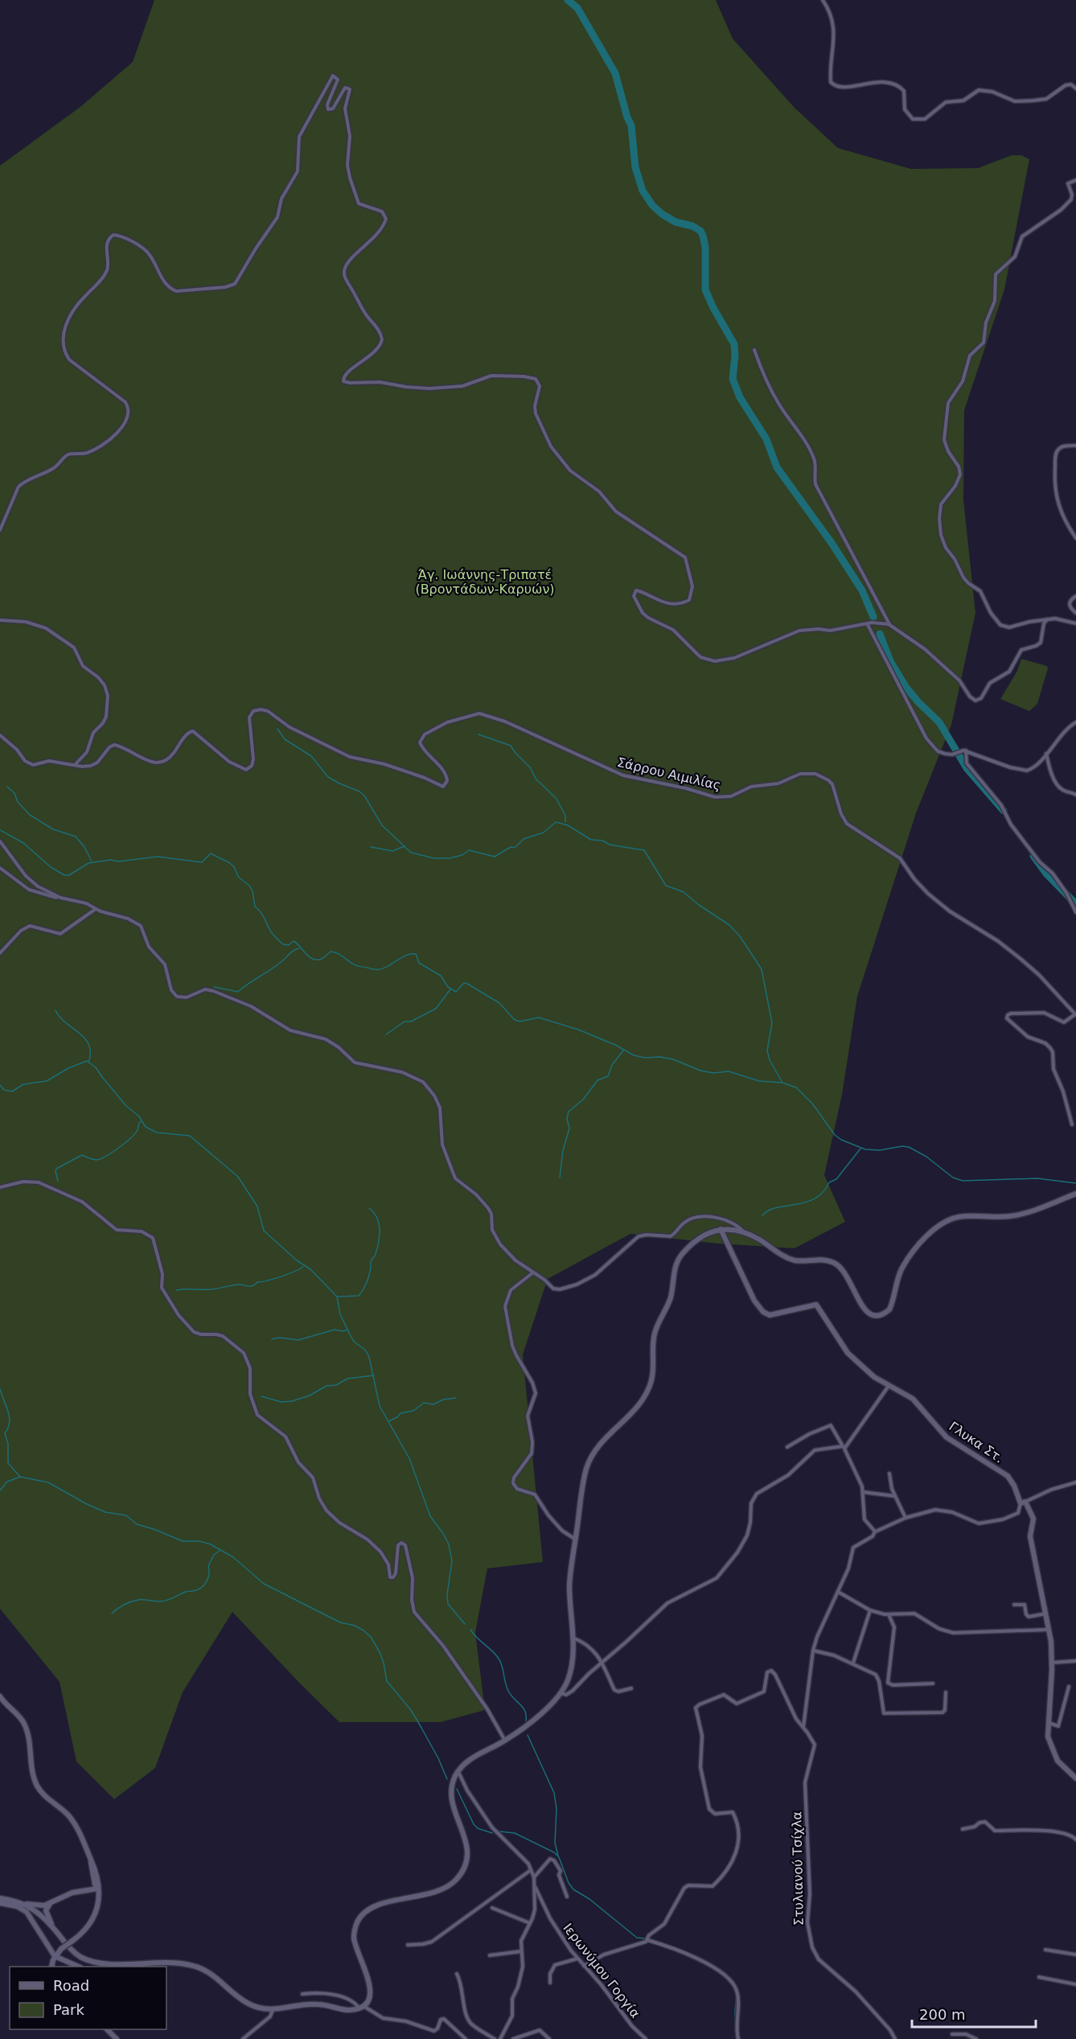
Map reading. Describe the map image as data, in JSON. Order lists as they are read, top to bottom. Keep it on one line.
{"streets":{"main road":["Γλυκα Στ."],"street":["Σάρρου Αιμιλίας","Στυλιανού Τσίχλα","Ιερωνύμου Γοργία"]},"parks":["Άγ. Ιωάννης-Τριπατέ (Βροντάδων-Καρυών)"],"legend":["Road","Park"],"scale_bar":"200 m"}
